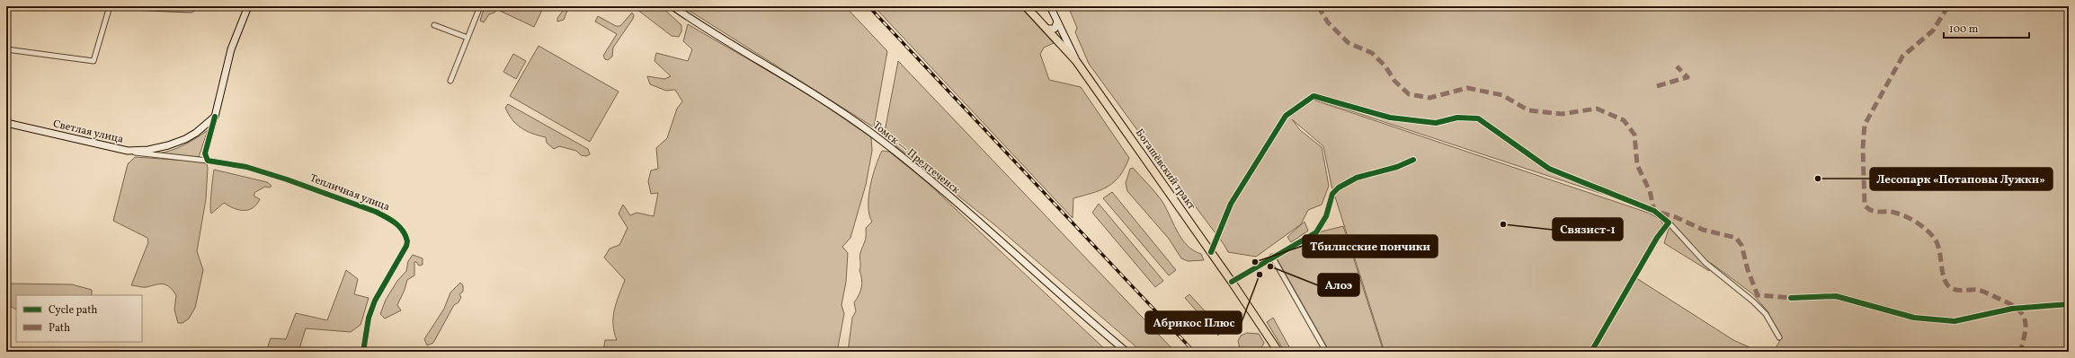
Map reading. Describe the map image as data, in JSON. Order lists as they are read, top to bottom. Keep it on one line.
{"streets":{"main road":["Светлая улица","Томск — Предтеченск","Богашёвский тракт"],"street":["Тепличная улица"]},"crossings":[["Светлая улица","Тепличная улица"]],"places":["Лесопарк «Потаповы Лужки»","Связист-1","Тбилисские пончики","Алоэ","Абрикос Плюс"],"legend":["Cycle path","Path"],"scale_bar":"100 m"}
